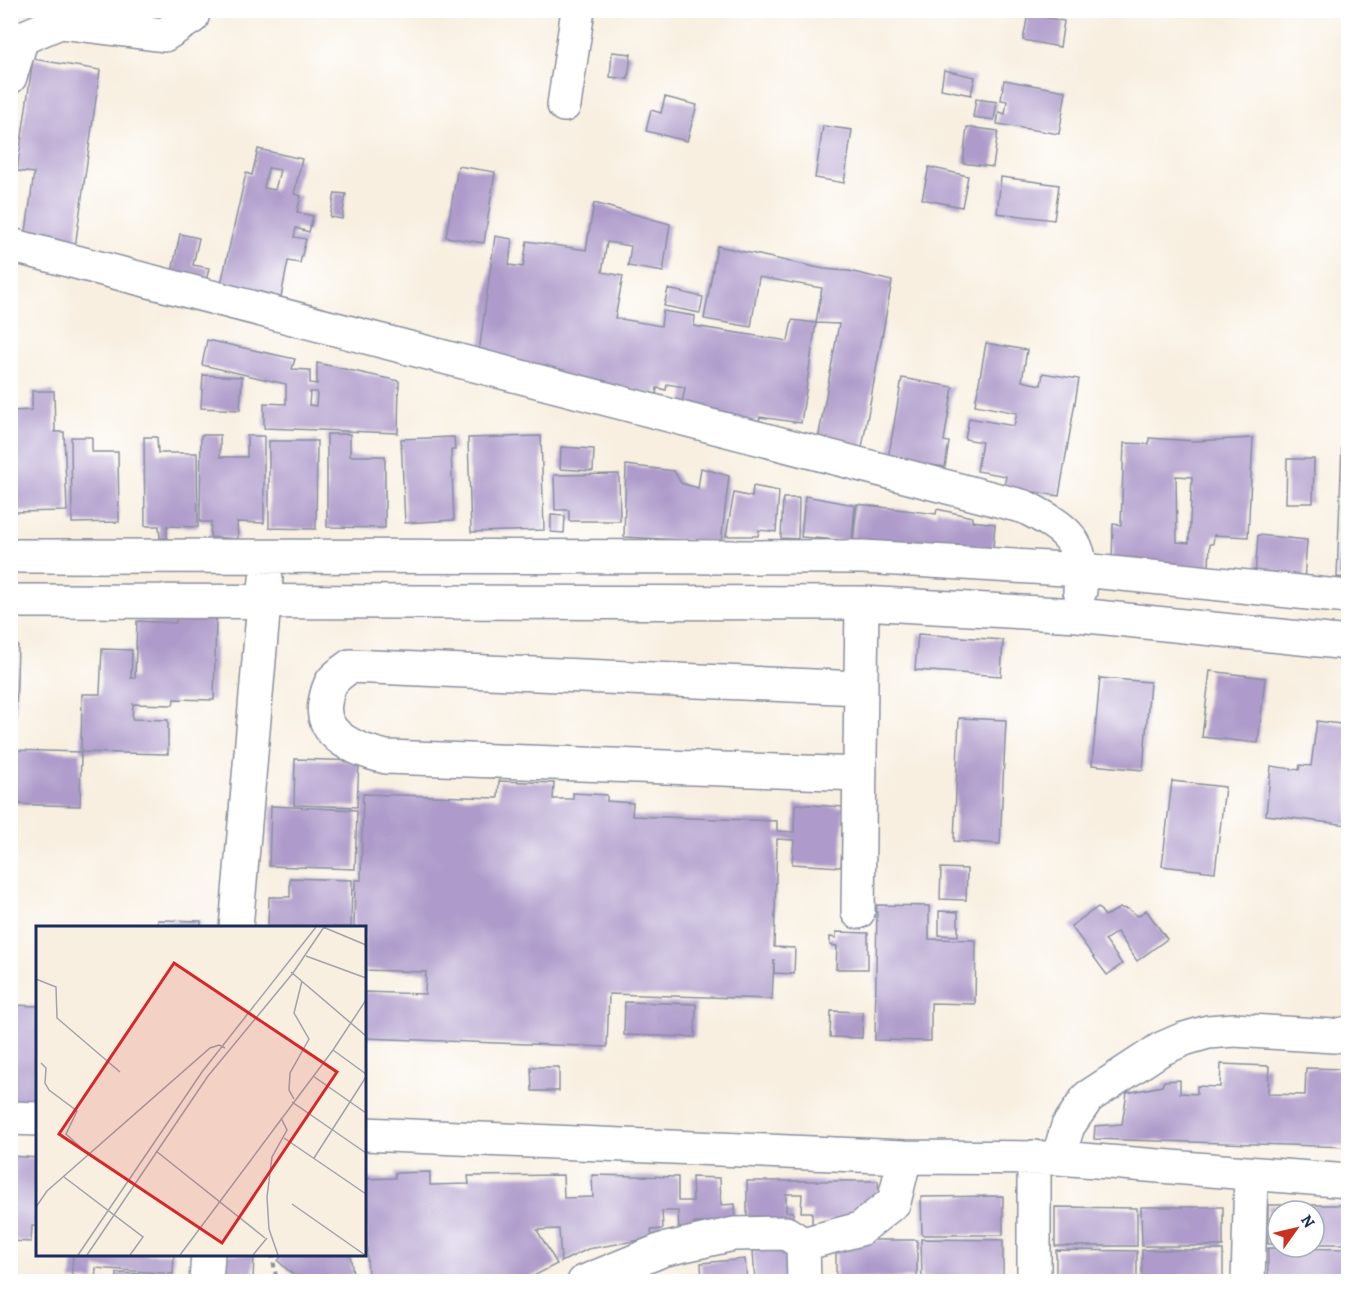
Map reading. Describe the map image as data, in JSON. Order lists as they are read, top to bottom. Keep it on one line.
{"north":"top right"}
